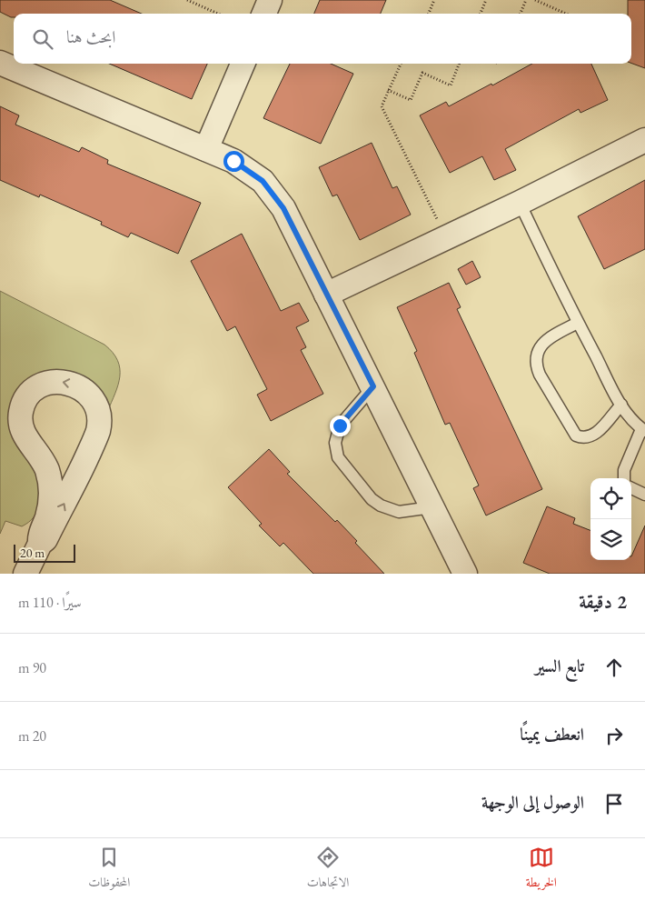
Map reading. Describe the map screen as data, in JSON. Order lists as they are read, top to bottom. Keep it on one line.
{"scale_bar":"20 m","page":{"search":"ابحث هنا","scale":"20 m","heading":["2 دقيقة","سيرًا · 110 m"],"list":[["تابع السير","90 m"],["انعطف يمينًا","20 m"],"الوصول إلى الوجهة"],"nav":["الخريطة","الاتجاهات","المحفوظات"]}}
